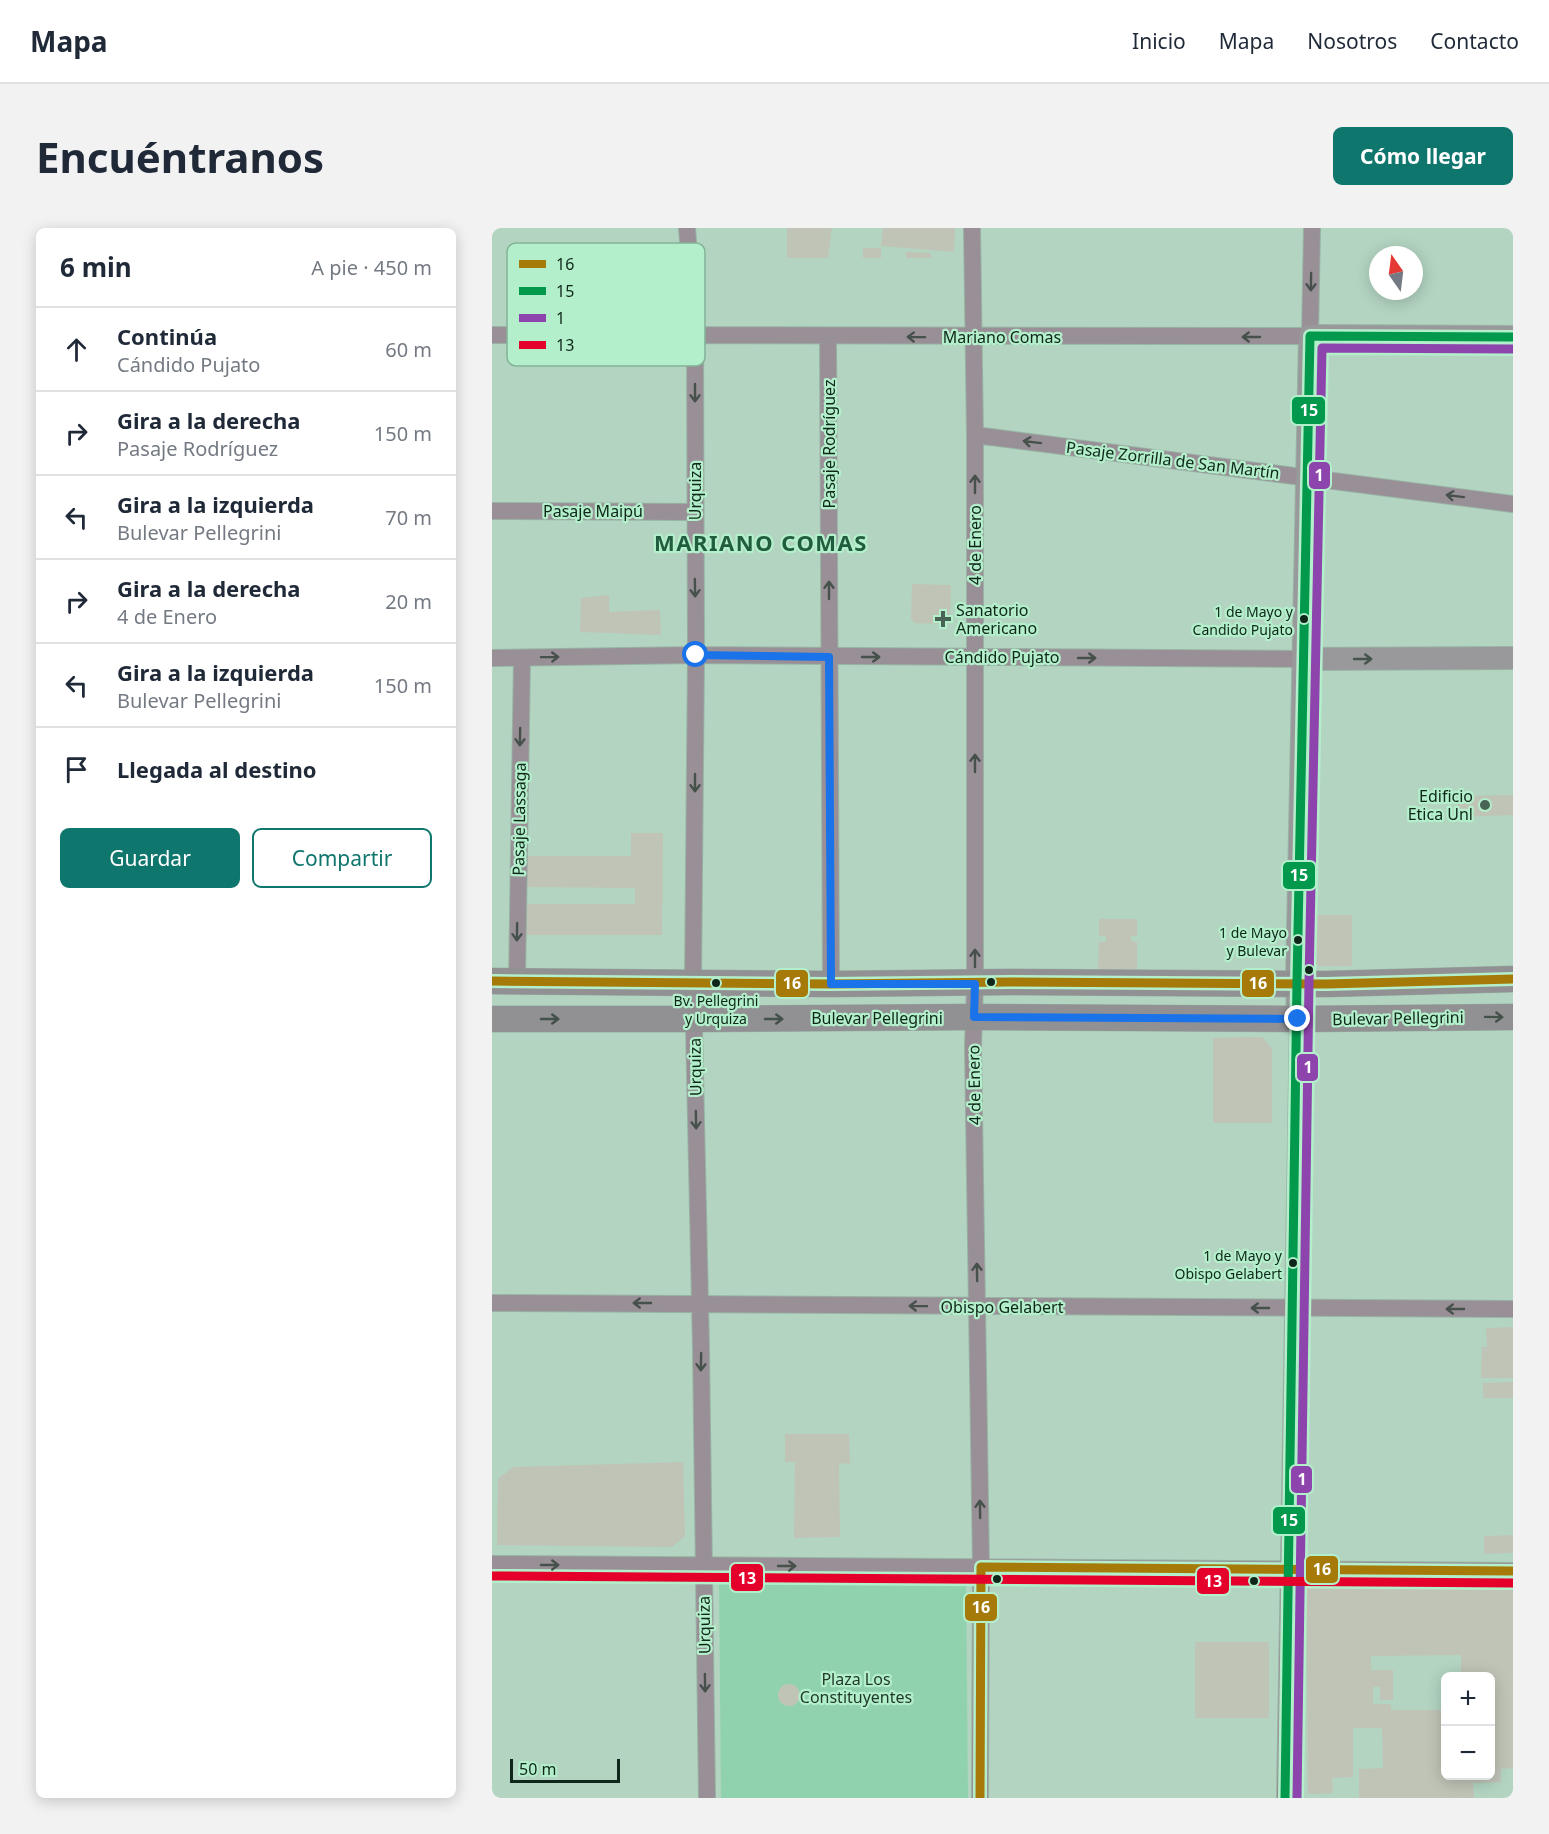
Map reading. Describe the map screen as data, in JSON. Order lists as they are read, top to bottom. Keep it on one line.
{"streets":{"main road":["Mariano Comas","Cándido Pujato","Bulevar Pellegrini"],"street":["Pasaje Rodríguez","Pasaje Zorrilla de San Martín","Urquiza","Pasaje Maipú","4 de Enero","Pasaje Lassaga","Obispo Gelabert"]},"crossings":[["Mariano Comas","Pasaje Rodríguez"],["Mariano Comas","4 de Enero"],["Pasaje Rodríguez","Cándido Pujato"],["Pasaje Rodríguez","Bulevar Pellegrini"],["Pasaje Zorrilla de San Martín","4 de Enero"],["Urquiza","Pasaje Maipú"],["Urquiza","Cándido Pujato"],["Urquiza","Bulevar Pellegrini"],["Urquiza","Obispo Gelabert"],["4 de Enero","Cándido Pujato"],["4 de Enero","Bulevar Pellegrini"],["4 de Enero","Obispo Gelabert"],["Cándido Pujato","Pasaje Lassaga"],["Pasaje Lassaga","Bulevar Pellegrini"]],"one_way":["Mariano Comas","Pasaje Rodríguez","Pasaje Zorrilla de San Martín","Urquiza","4 de Enero","Cándido Pujato","Pasaje Lassaga","Obispo Gelabert"],"districts":["MARIANO COMAS"],"parks":["Plaza Los Constituyentes"],"places":{"health":["Sanatorio Americano"],"other":["1 de Mayo y Candido Pujato","Edificio Etica Unl","1 de Mayo y Bulevar","Bv. Pellegrini y Urquiza","1 de Mayo y Obispo Gelabert"]},"lines":["transit line 15","transit line 1","transit line 16","transit line 13"],"legend":["16","15","1","13"],"scale_bar":"50 m","north":"top","page":{"header":"Mapa","nav":["Inicio","Mapa","Nosotros","Contacto"],"buttons":["Cómo llegar",["Guardar","Compartir"]],"title":"Encuéntranos","heading":["6 min","A pie · 450 m"],"list":[["Continúa","Cándido Pujato","60 m"],["Gira a la derecha","Pasaje Rodríguez","150 m"],["Gira a la izquierda","Bulevar Pellegrini","70 m"],["Gira a la derecha","4 de Enero","20 m"],["Gira a la izquierda","Bulevar Pellegrini","150 m"],"Llegada al destino"],"map_buttons":["+","−"],"scale":"50 m"}}
